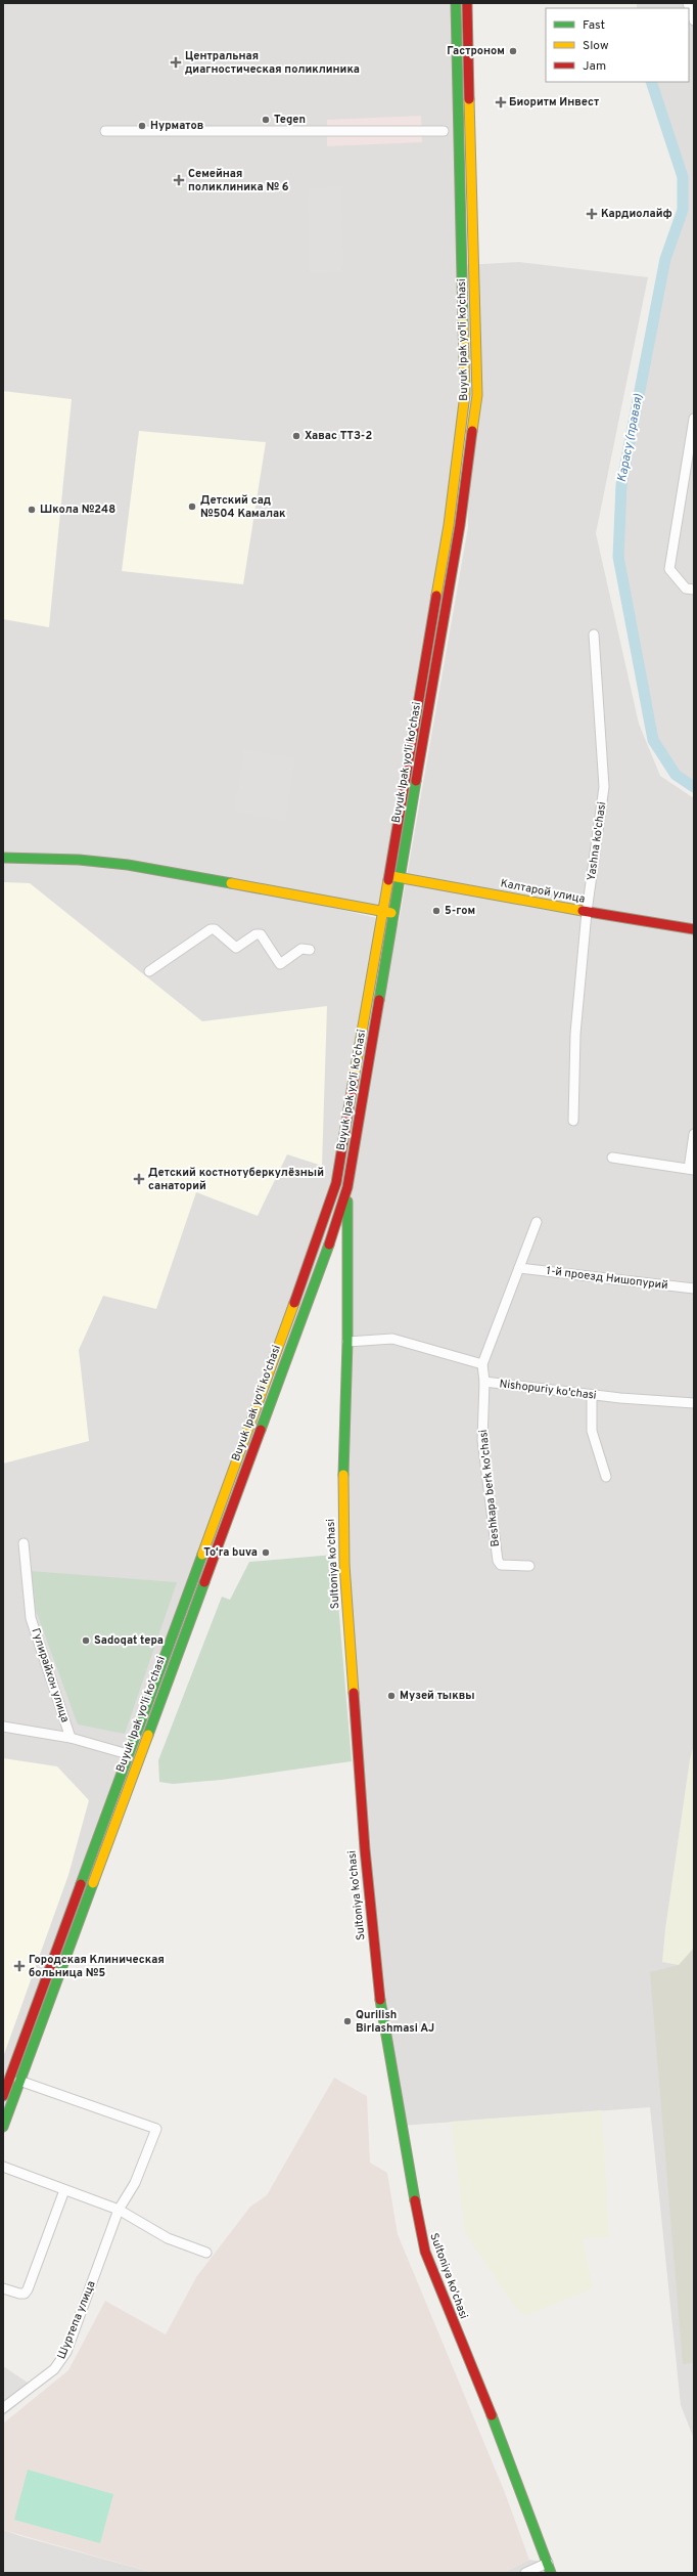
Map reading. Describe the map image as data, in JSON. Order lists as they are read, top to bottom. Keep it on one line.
{"streets":{"main road":["Buyuk Ipak yo'li ko'chasi","Калтарой улица","Sultoniya ko'chasi"],"street":["Yashna ko'chasi","1-й проезд Нишопурий","Nishopuriy ko'chasi","Beshkapa berk ko'chasi","Гулирайхон улица","Шуртепа улица"]},"crossings":[["Buyuk Ipak yo'li ko'chasi","Калтарой улица"],["Buyuk Ipak yo'li ko'chasi","Sultoniya ko'chasi"],["Buyuk Ipak yo'li ko'chasi","Шуртепа улица"],["Yashna ko'chasi","Калтарой улица"],["Nishopuriy ko'chasi","Beshkapa berk ko'chasi"]],"water":["Карасу (правая)"],"places":{"other":["Гастроном","Tegen","Нурматов","Хавас ТТЗ-2","Детский сад №504 Камалак","Школа №248","5-гом","To‘ra buva","Sadoqat tepa","Музей тыквы","Qurilish Birlashmasi AJ"],"health":["Центральная диагностическая поликлиника","Биоритм Инвест","Семейная поликлиника № 6","Кардиолайф","Детский костнотуберкулёзный санаторий","Городская Клиническая больница №5"]},"legend":["Fast","Slow","Jam"]}
